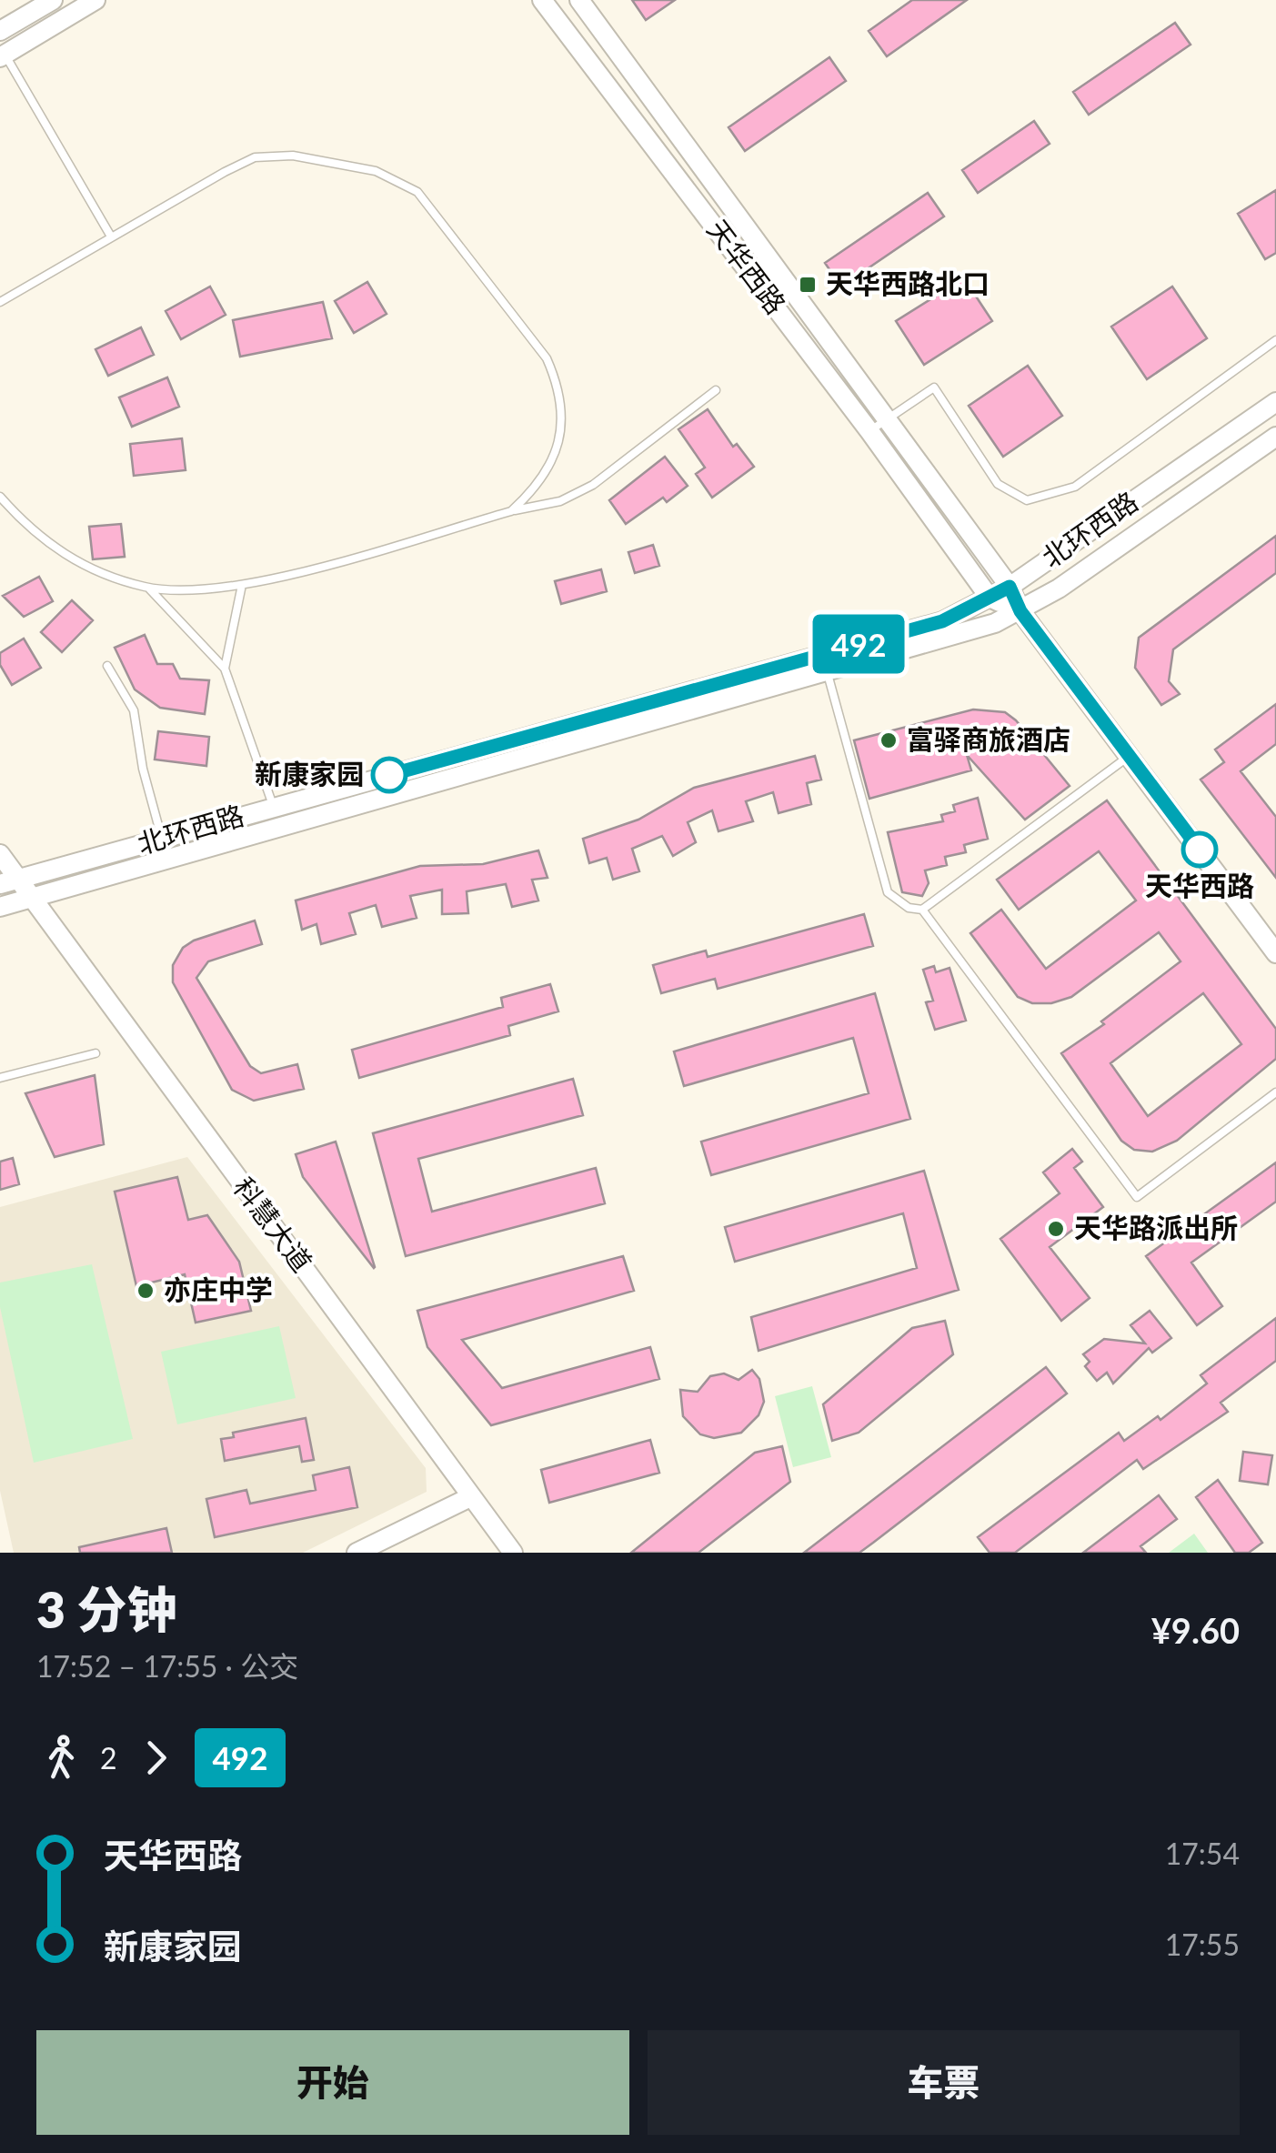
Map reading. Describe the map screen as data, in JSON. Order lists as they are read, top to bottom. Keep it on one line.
{"streets":{"street":["天华西路","北环西路","科慧大道"]},"crossings":[["天华西路","北环西路"],["北环西路","科慧大道"]],"places":{"transit":["天华西路北口"],"other":["富驿商旅酒店","新康家园","天华西路","天华路派出所","亦庄中学"]},"lines":["bus line 492"],"page":{"on_map":"492","heading":["3 分钟","17:52 – 17:55 · 公交","¥9.60"],"legs":["2","492"],"list":[{"name":"天华西路","value":"17:54"},{"name":"新康家园","value":"17:55"}],"buttons":["开始","车票"]}}
